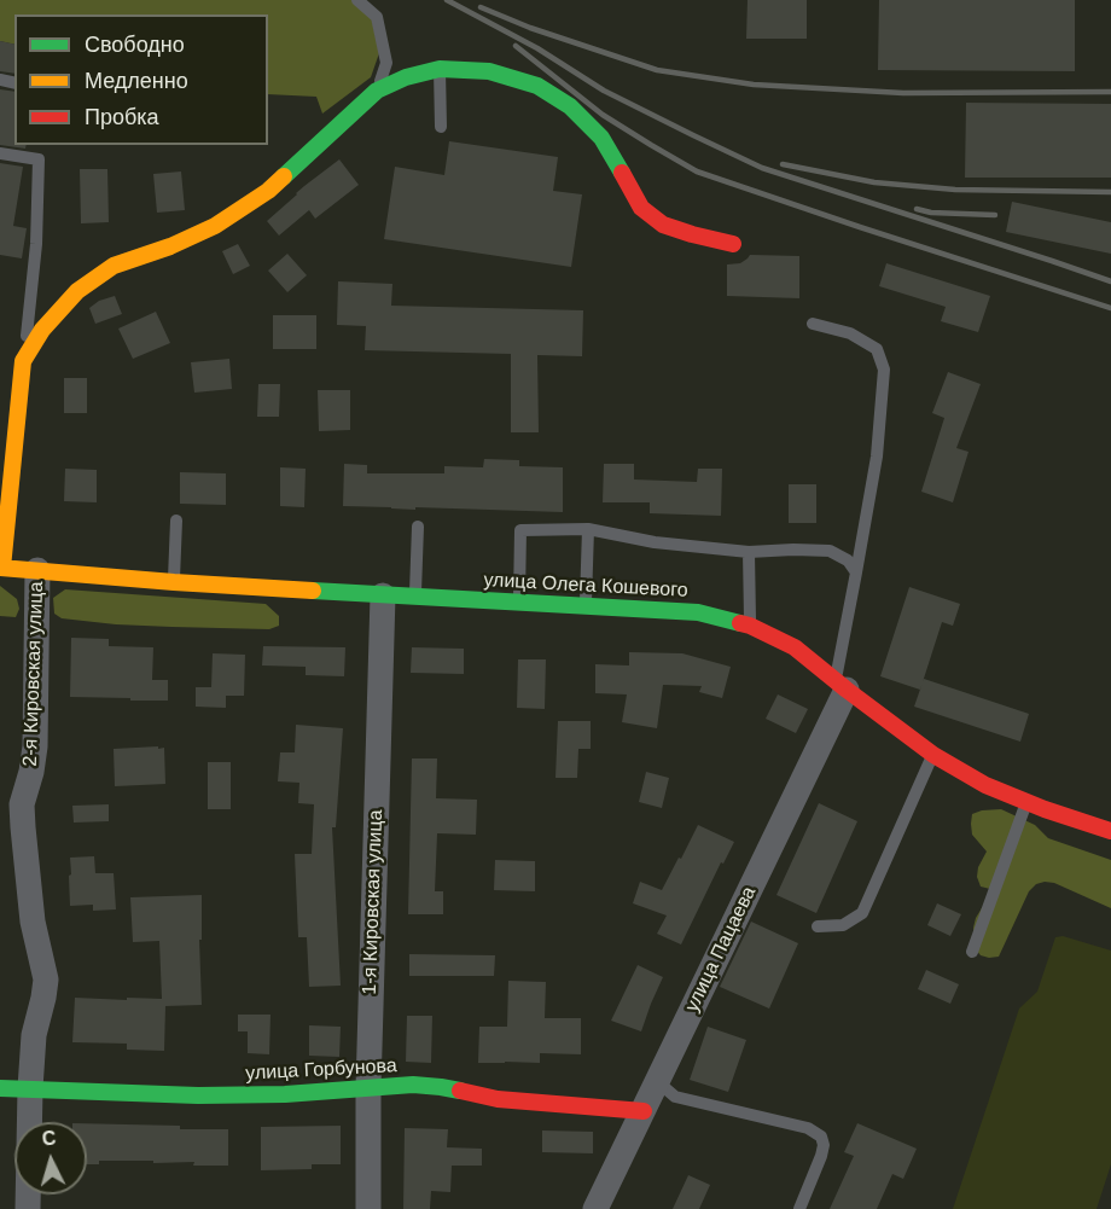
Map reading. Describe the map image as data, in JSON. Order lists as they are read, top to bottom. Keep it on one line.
{"streets":{"street":["улица Олега Кошевого","2-я Кировская улица","1-я Кировская улица","улица Пацаева","улица Горбунова"]},"crossings":[["улица Олега Кошевого","2-я Кировская улица"],["улица Олега Кошевого","1-я Кировская улица"],["улица Олега Кошевого","улица Пацаева"],["2-я Кировская улица","улица Горбунова"],["1-я Кировская улица","улица Горбунова"],["улица Пацаева","улица Горбунова"]],"legend":["Свободно","Медленно","Пробка"],"north":"top"}
